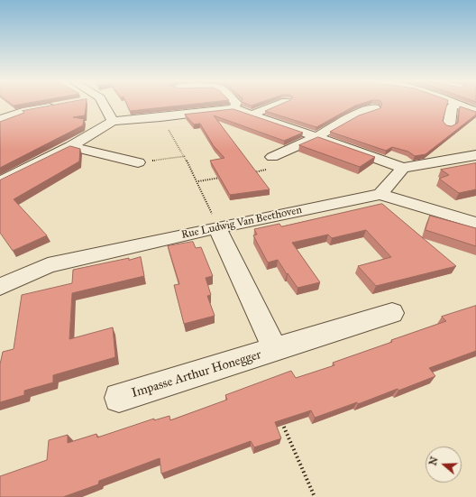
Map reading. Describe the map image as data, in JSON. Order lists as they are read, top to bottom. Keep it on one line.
{"streets":{"street":["Rue Ludwig Van Beethoven","Impasse Arthur Honegger"]},"crossings":[["Rue Ludwig Van Beethoven","Impasse Arthur Honegger"]],"north":"left"}
